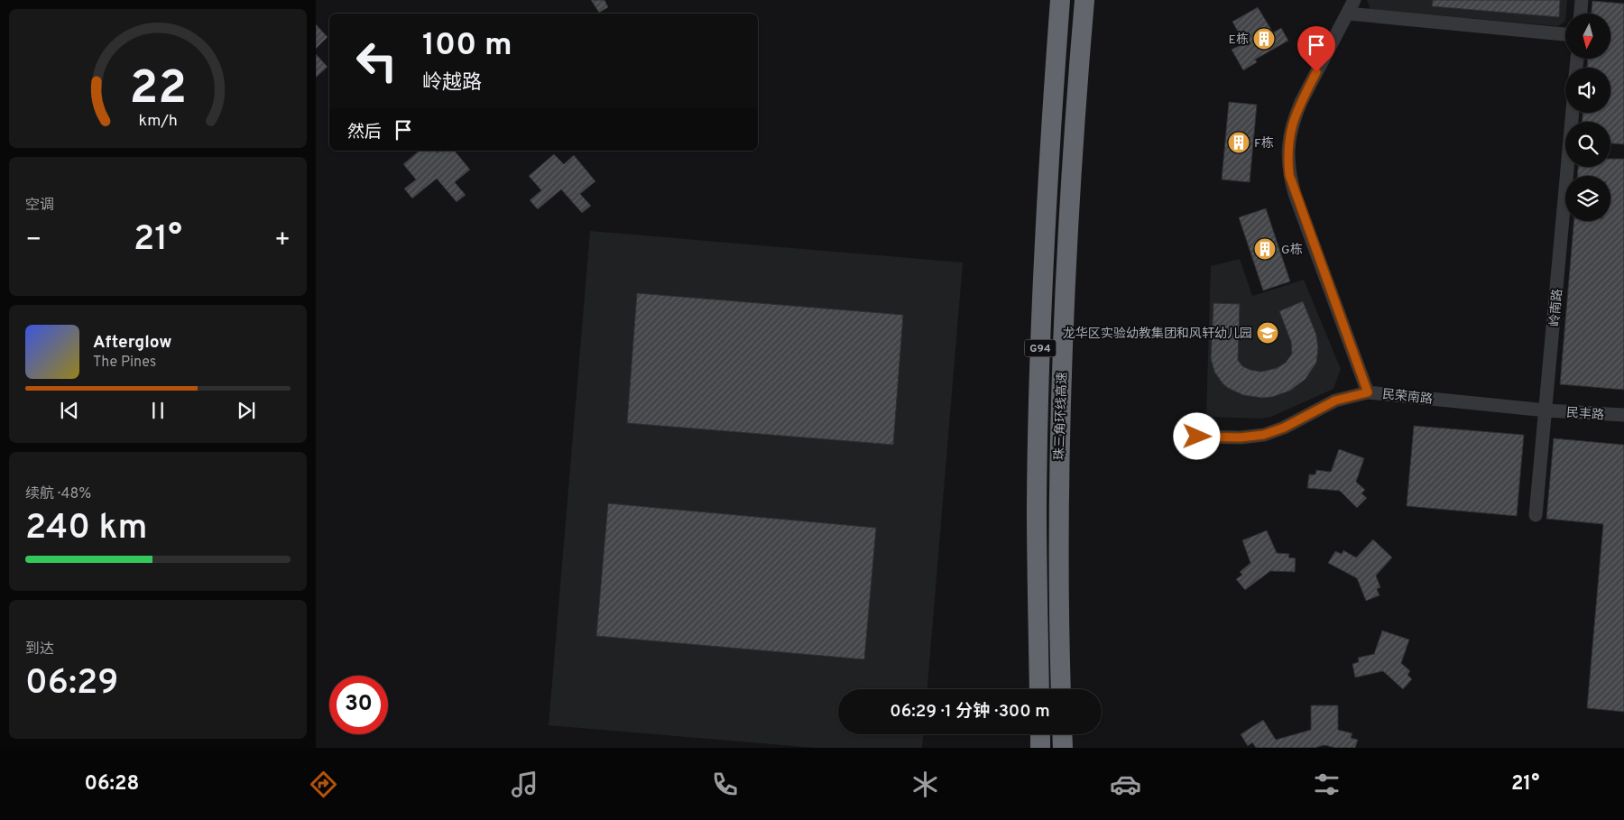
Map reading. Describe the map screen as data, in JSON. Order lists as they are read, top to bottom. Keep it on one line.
{"streets":{"highway":["G94","珠三角环线高速"],"street":["岭南路","民荣南路","民丰路"]},"crossings":[["岭南路","民荣南路"],["岭南路","民丰路"],["民荣南路","民丰路"]],"places":{"building":["E栋","F栋","G栋"],"school or university":["龙华区实验幼教集团和风轩幼儿园"]},"north":"bottom","page":{"turn":["100 m","岭越路"],"then":"然后","tile":["空调",["续航 · 48%","240 km"],["到达","06:29"]],"heat":["−","21°","+"],"song":["Afterglow","The Pines"],"limit":"30","trip":"06:29 · 1 分钟 · 300 m","tabs":["06:28","21°"],"gauge":["22","km/h"]}}
